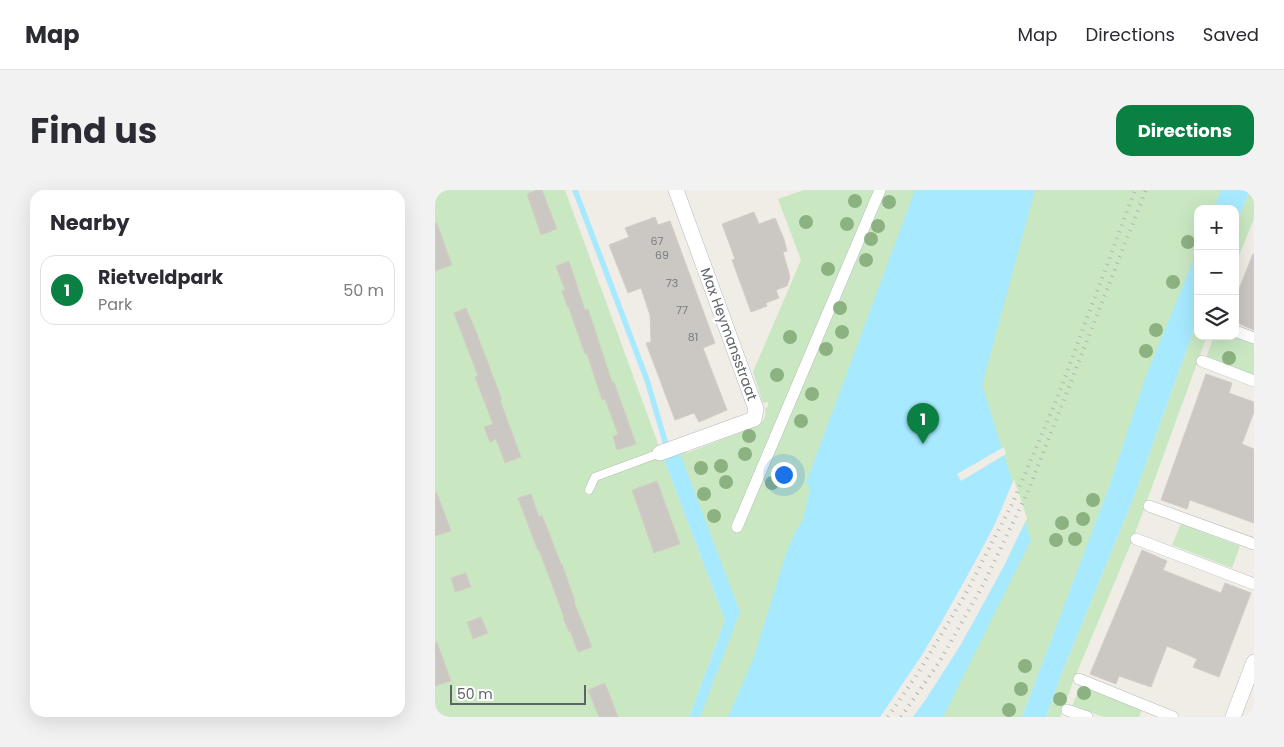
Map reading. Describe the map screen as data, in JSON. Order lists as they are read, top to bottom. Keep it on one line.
{"streets":{"street":["Max Heymansstraat"]},"house_numbers":["67","69","73","77","81"],"scale_bar":"50 m","page":{"header":"Map","nav":["Map","Directions","Saved"],"title":"Find us","buttons":"Directions","heading":"Nearby","map_buttons":["+","−"],"list":[{"mark":"1","name":"Rietveldpark","note":"Park","value":"50 m"}],"pins":"1","scale":"50 m"}}
